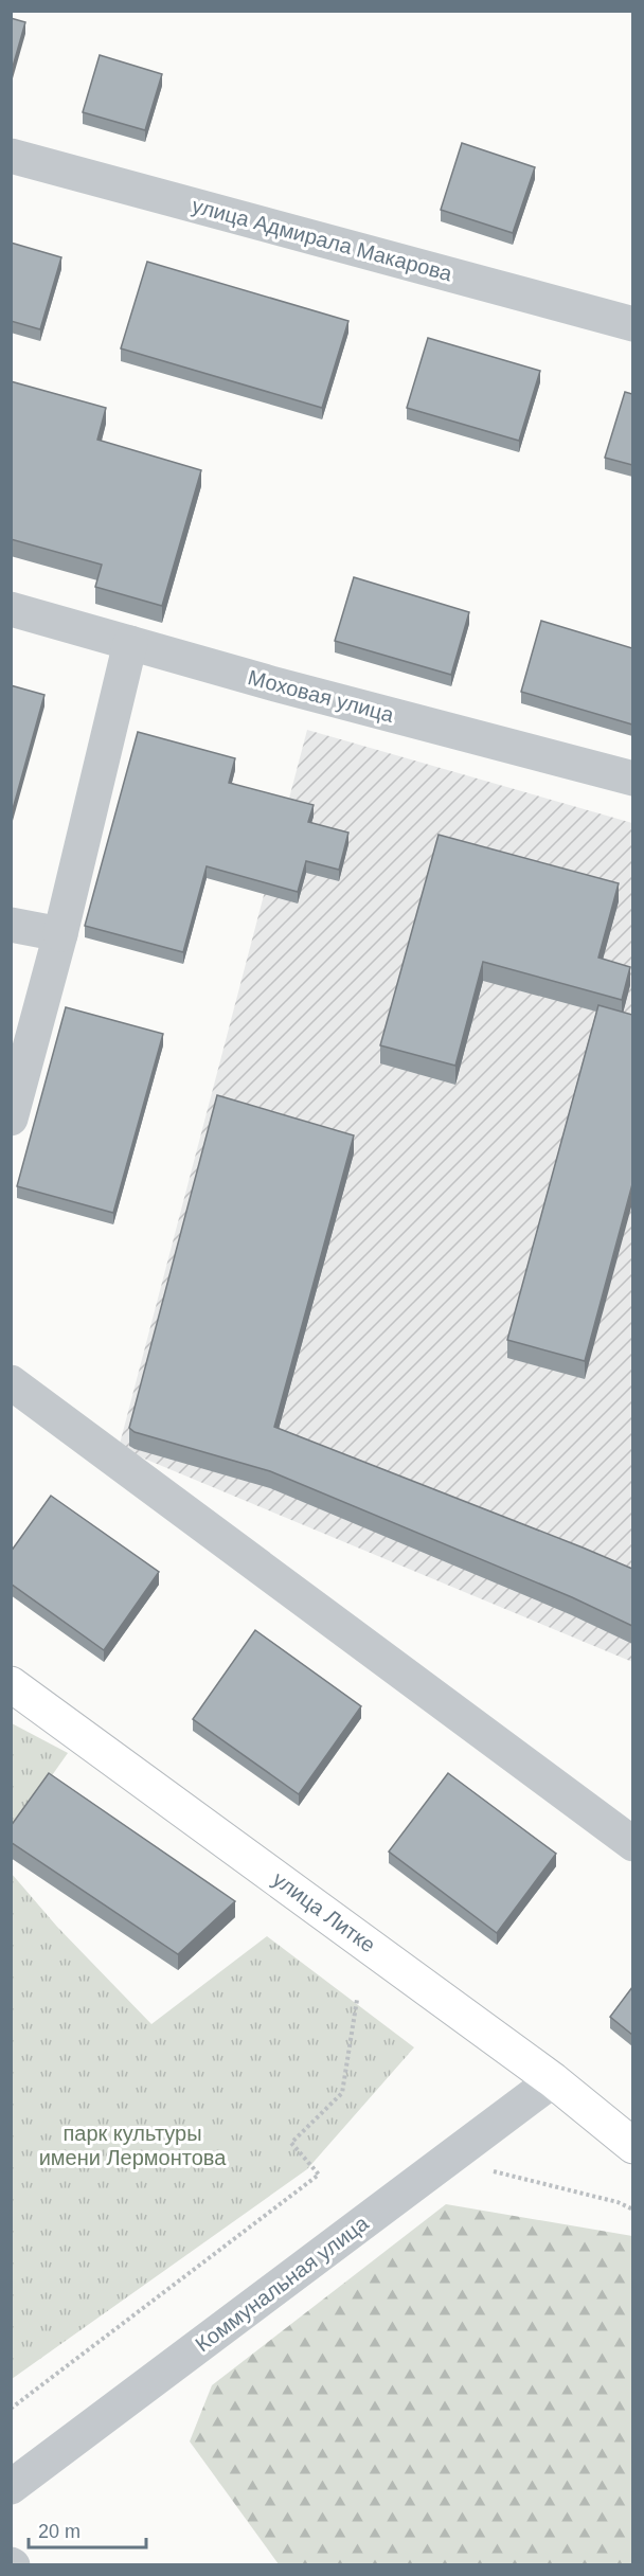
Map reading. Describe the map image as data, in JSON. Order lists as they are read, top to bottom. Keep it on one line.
{"streets":{"main road":["улица Литке"],"street":["улица Адмирала Макарова","Моховая улица","Коммунальная улица"]},"crossings":[["улица Литке","Коммунальная улица"]],"parks":["парк культуры имени Лермонтова"],"scale_bar":"20 m"}
